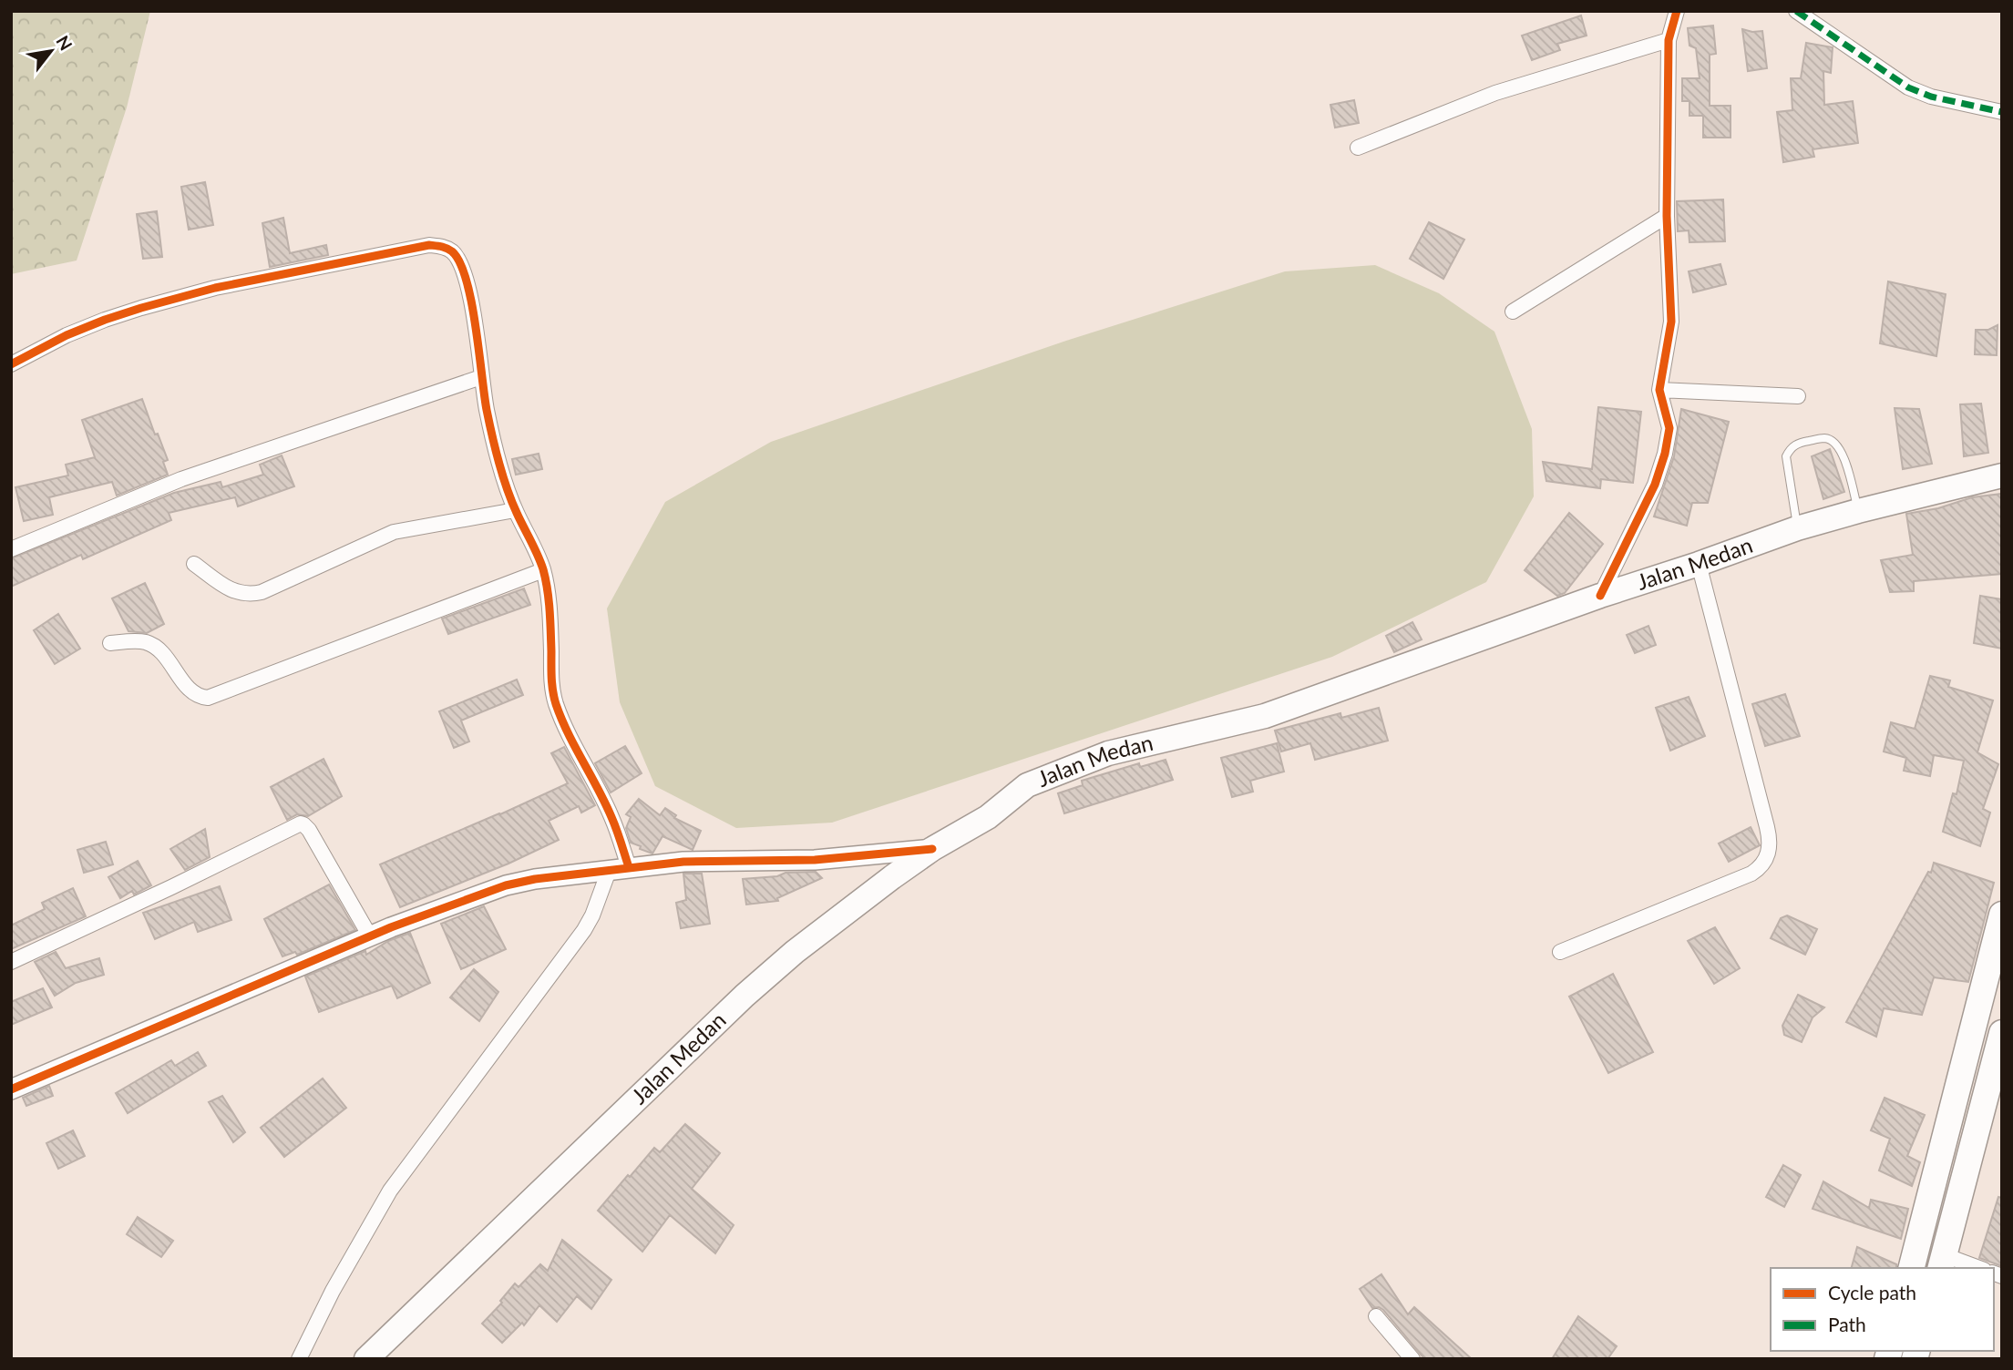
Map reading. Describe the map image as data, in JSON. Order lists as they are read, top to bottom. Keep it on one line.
{"streets":{"main road":["Jalan Medan"]},"legend":["Cycle path","Path"],"north":"top right"}
